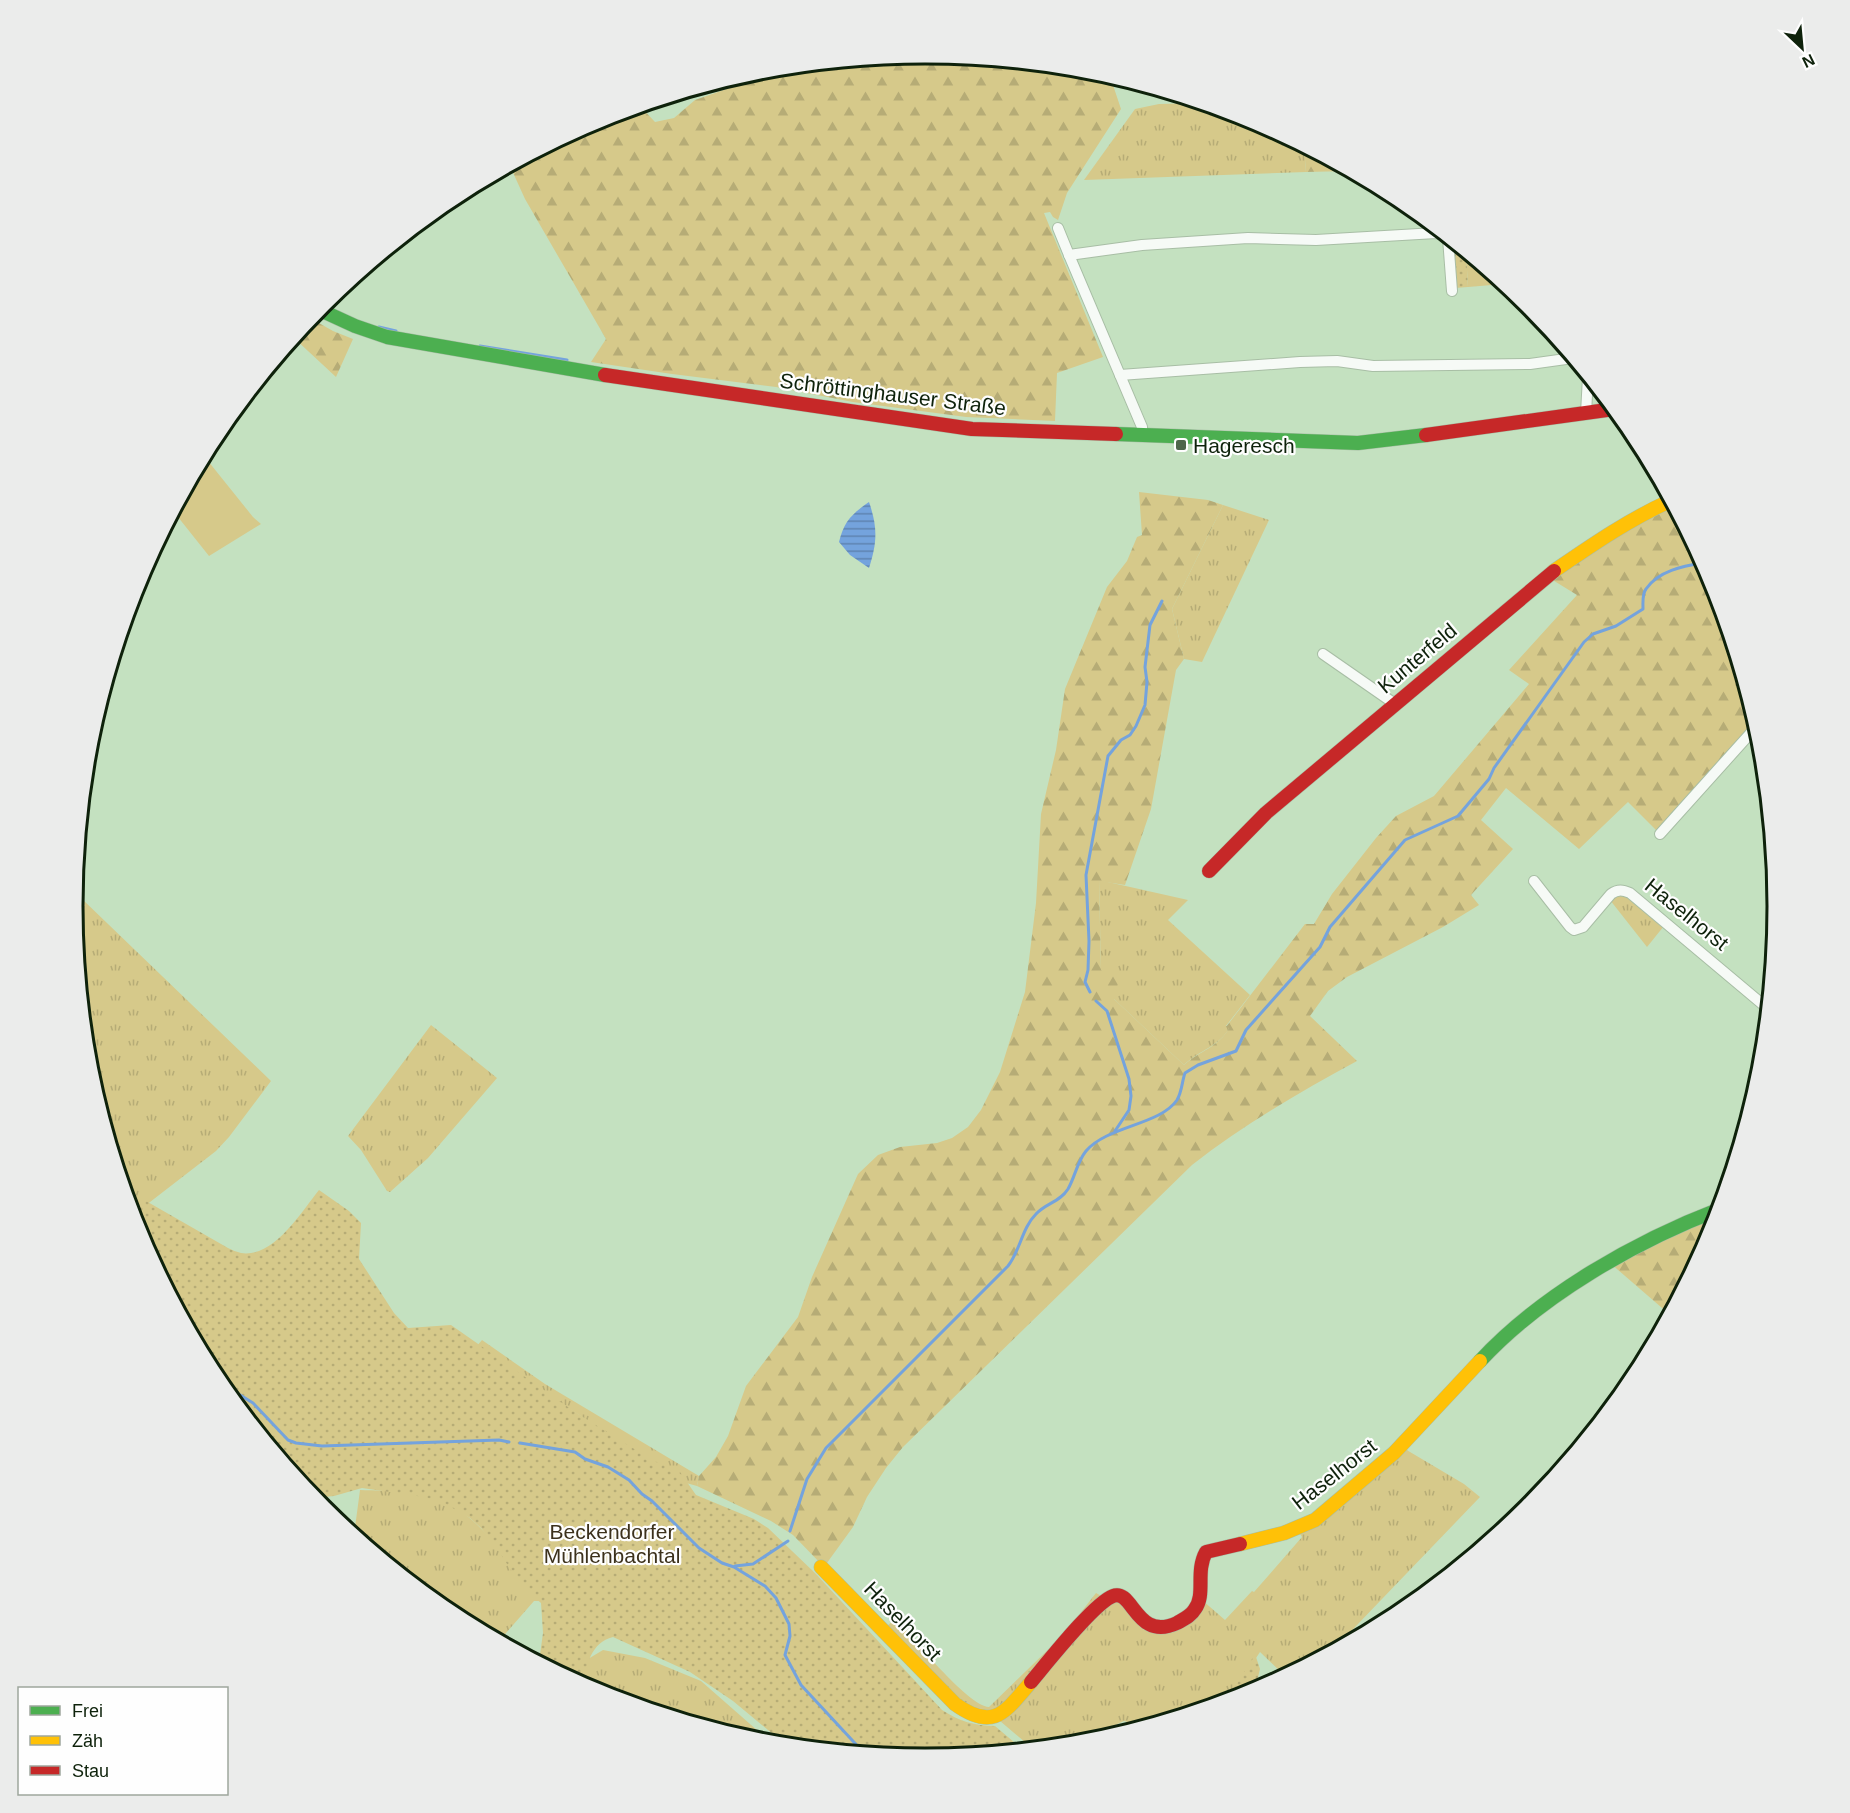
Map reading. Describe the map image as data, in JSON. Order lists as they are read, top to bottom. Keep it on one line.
{"streets":{"street":["Schröttinghauser Straße","Kunterfeld","Haselhorst"]},"parks":["Beckendorfer Mühlenbachtal"],"places":{"transit":["Hageresch"]},"legend":["Frei","Zäh","Stau"],"north":"bottom right"}
